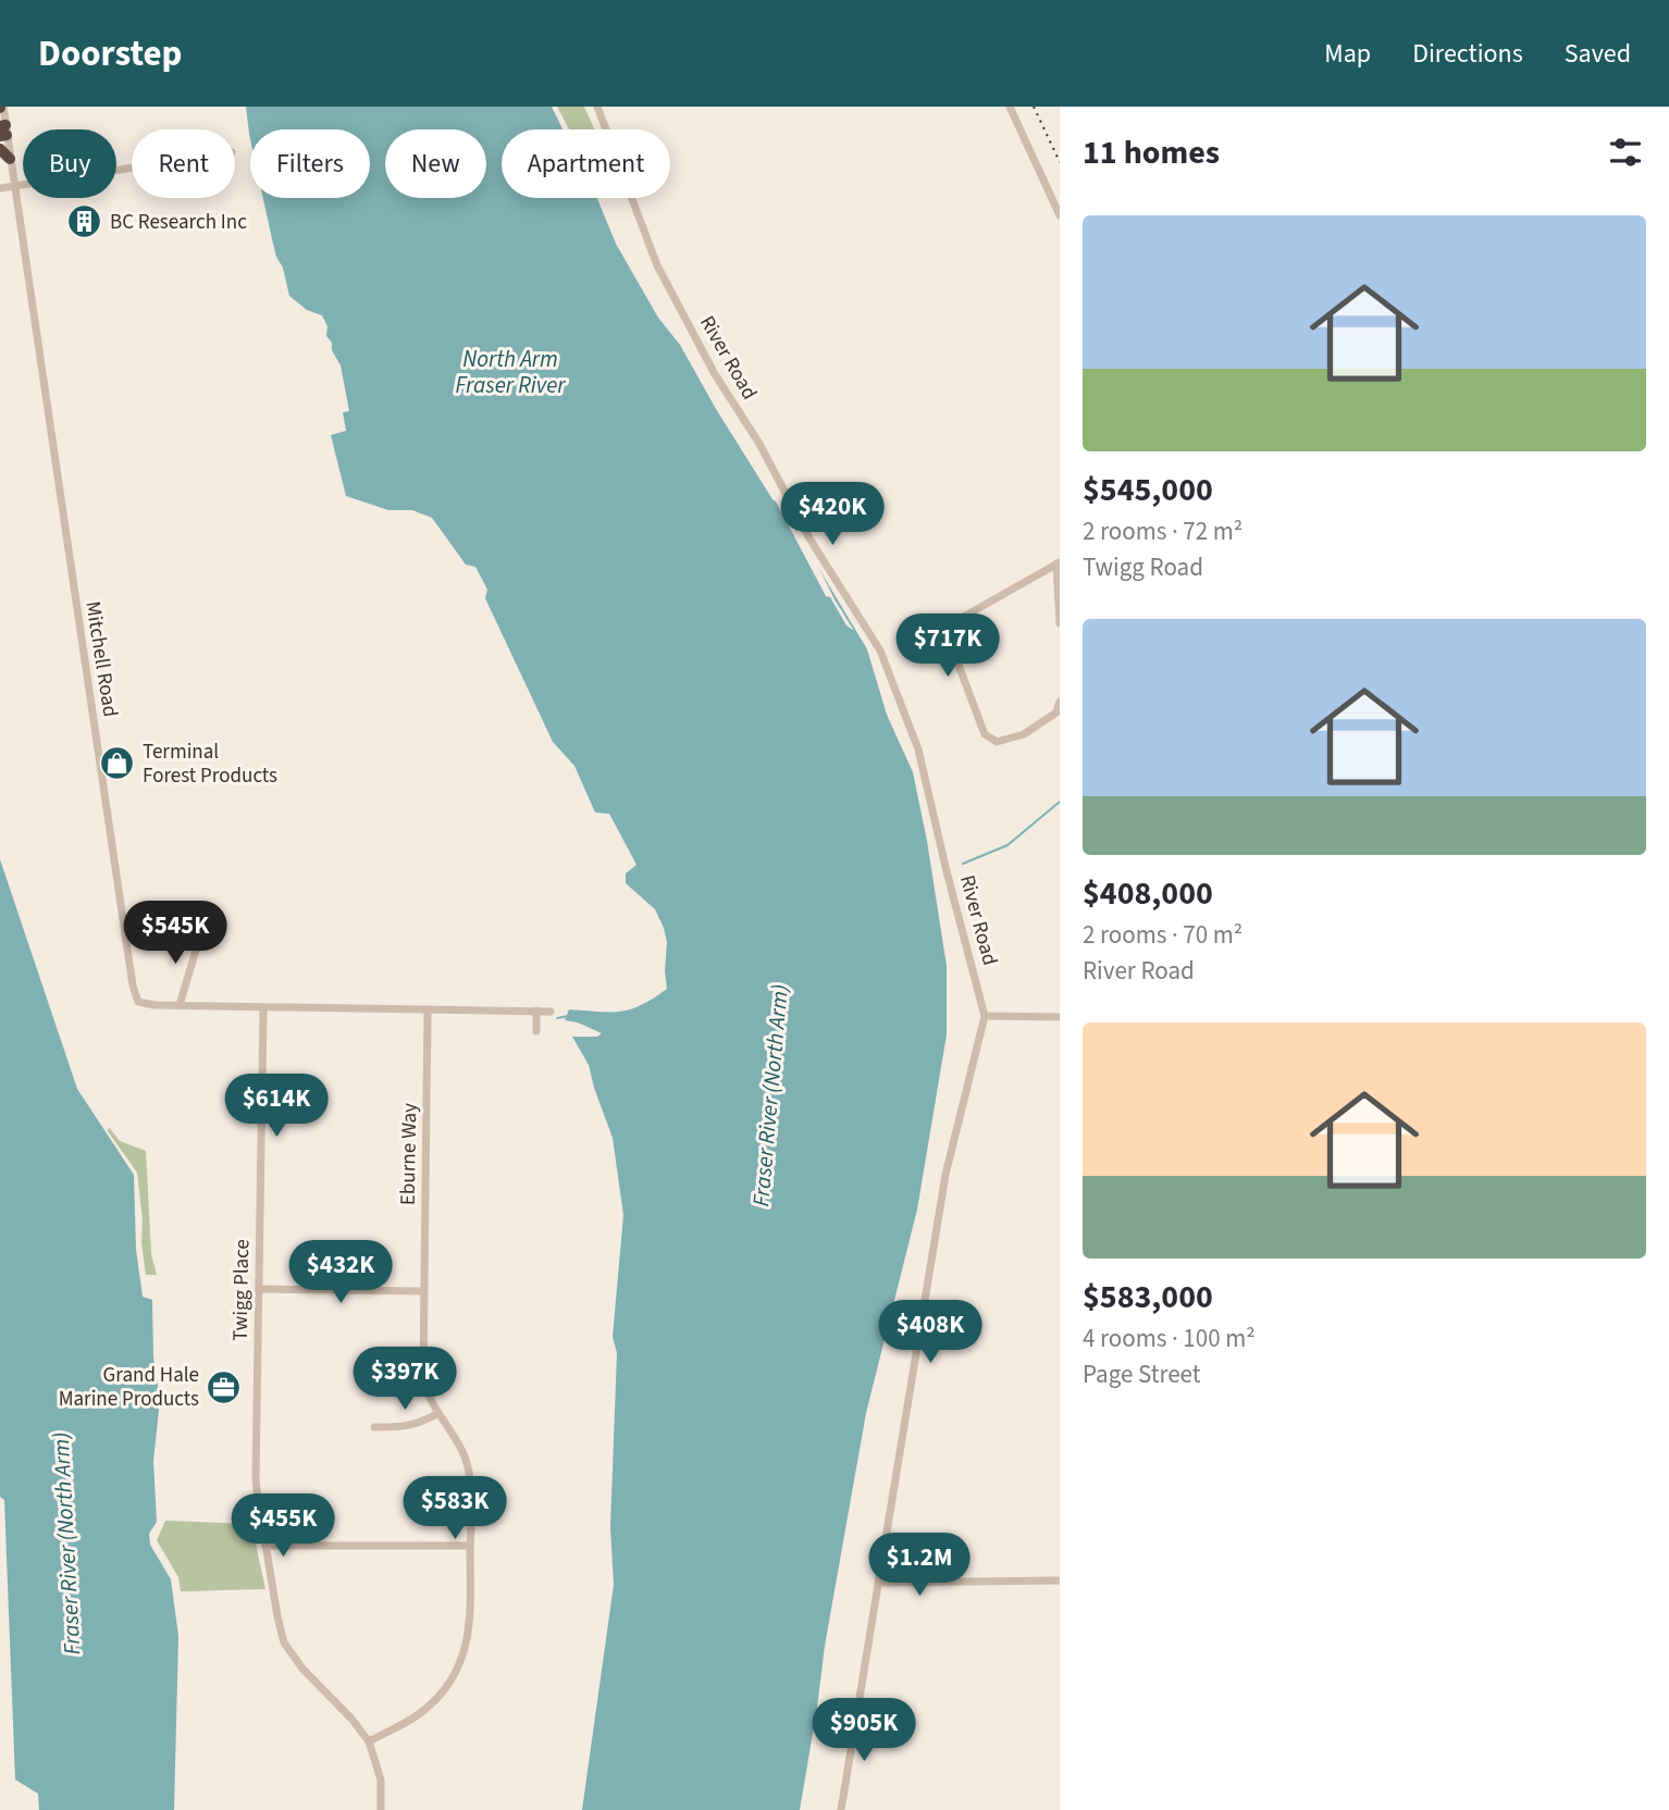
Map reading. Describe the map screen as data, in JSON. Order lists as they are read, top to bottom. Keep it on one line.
{"streets":{"street":["River Road","Mitchell Road","Eburne Way","Twigg Place"]},"crossings":[["Mitchell Road","Eburne Way"],["Mitchell Road","Twigg Place"],["Eburne Way","Twigg Place"]],"water":["North Arm Fraser River","Fraser River (North Arm)"],"places":{"building":["BC Research Inc"],"shop":["Terminal Forest Products"],"office":["Grand Hale Marine Products"]},"page":{"header":"Doorstep","nav":["Map","Directions","Saved"],"heading":"11 homes","chip":["Buy","Rent","Filters","New","Apartment"],"list":[{"name":"$545,000","note":"2 rooms · 72 m² · Twigg Road"},{"name":"$408,000","note":"2 rooms · 70 m² · River Road"},{"name":"$583,000","note":"4 rooms · 100 m² · Page Street"}],"price":["$420K","$717K","$545K","$614K","$432K","$408K","$397K","$583K","$455K","$1.2M","$905K"]}}
